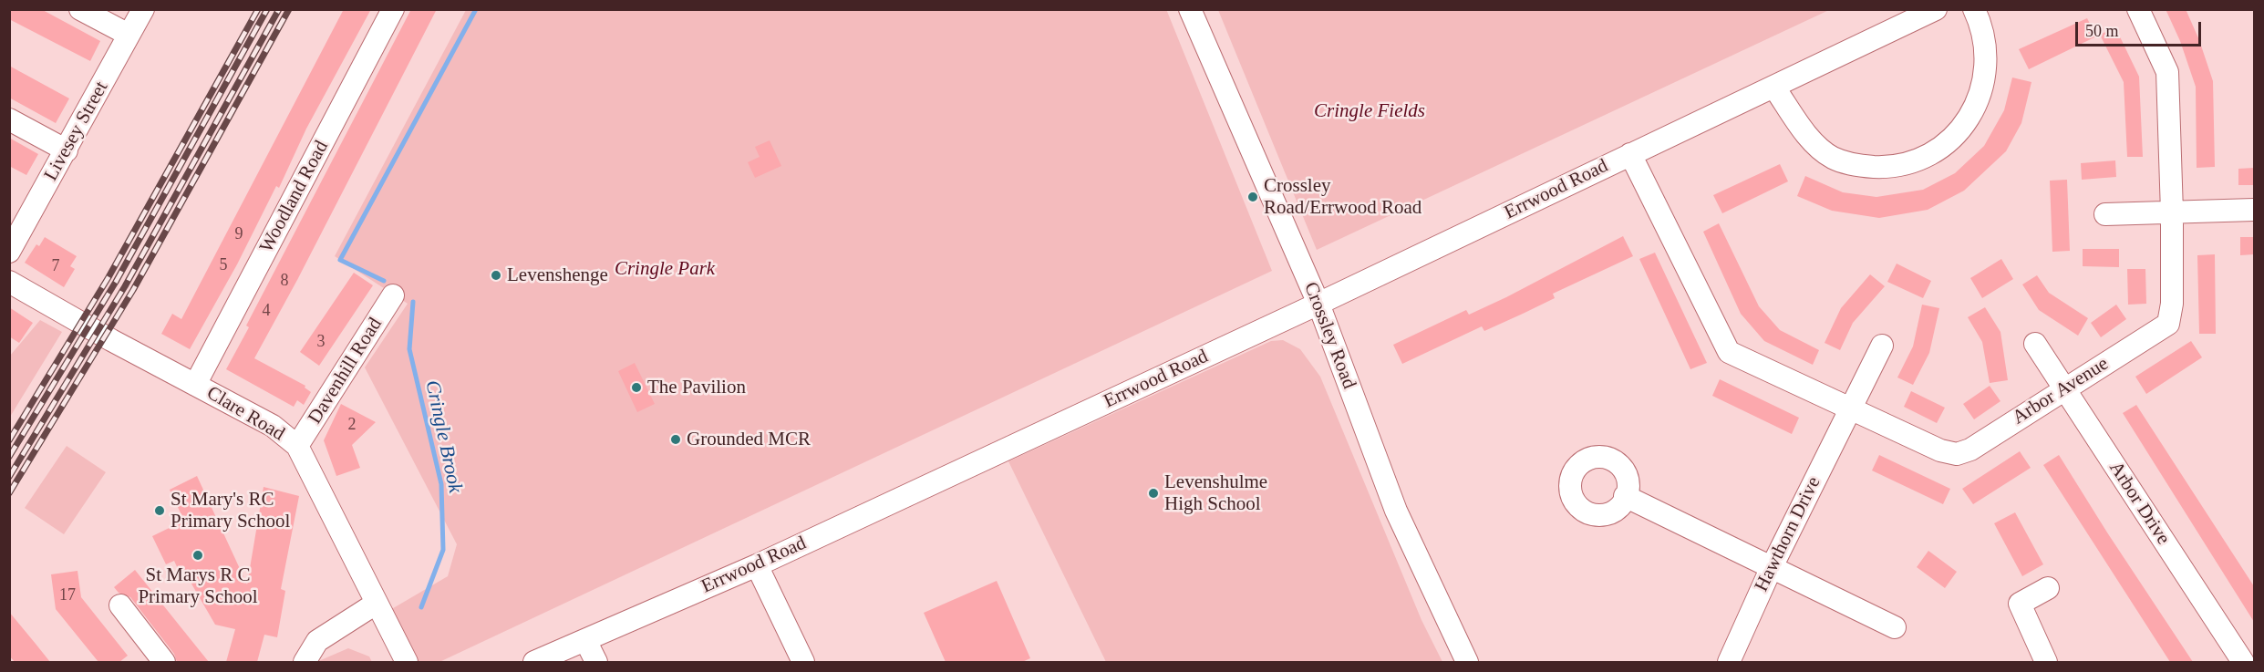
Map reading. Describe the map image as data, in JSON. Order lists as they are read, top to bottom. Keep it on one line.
{"streets":{"street":["Livesey Street","Errwood Road","Woodland Road","Crossley Road","Davenhill Road","Arbor Avenue","Clare Road","Arbor Drive","Hawthorn Drive"]},"crossings":[["Errwood Road","Crossley Road"],["Errwood Road","Arbor Avenue"],["Woodland Road","Clare Road"],["Davenhill Road","Clare Road"],["Arbor Avenue","Arbor Drive"],["Arbor Avenue","Hawthorn Drive"]],"water":["Cringle Brook"],"parks":["Cringle Fields","Cringle Park"],"places":["Crossley Road/Errwood Road","Levenshenge","The Pavilion","Grounded MCR","Levenshulme High School","St Mary's RC Primary School","St Marys R C Primary School"],"house_numbers":["9","5","7","8","4","3","2","17"],"scale_bar":"50 m"}
